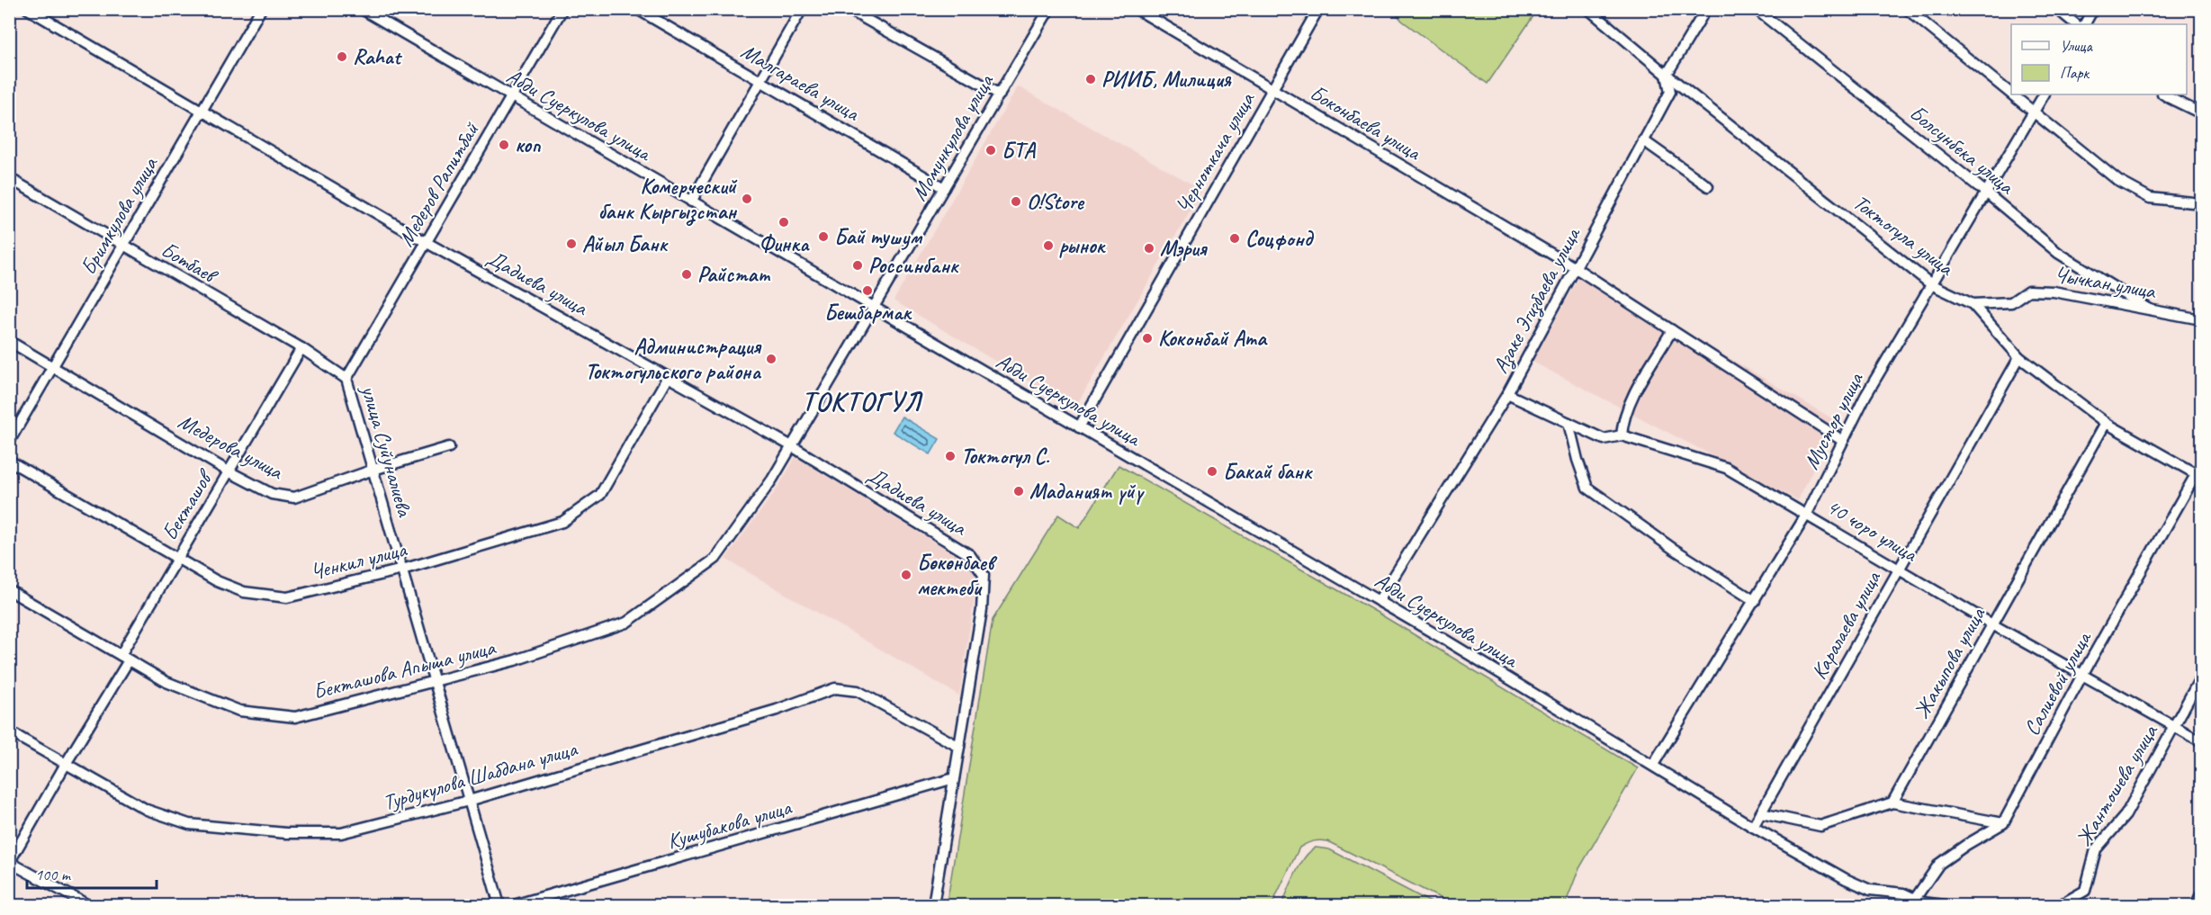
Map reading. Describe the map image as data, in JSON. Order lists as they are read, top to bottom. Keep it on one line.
{"streets":{"street":["Малгараева улица","Абди Суеркулова улица","Боконбаева улица","Момункулова улица","Болсунбека улица","Черноткача улица","Медеров Рапитбай","Бримкулова улица","Токтогула улица","Ботбаев","Дадиева улица","Чычкан улица","Азаке Эгизбаева улица","Мустор улица","Медерова улица","улица Суйуналиева","Бекташов","40 чоро улица","Ченкил улица","Каралаева улица","Жакыпова улица","Бекташова Апыша улица","Салиевой улица","Турдукулова Шабдана улица","Жантошева улица","Кушубакова улица"]},"crossings":[["Малгараева улица","Момункулова улица"],["Абди Суеркулова улица","Момункулова улица"],["Абди Суеркулова улица","Черноткача улица"],["Абди Суеркулова улица","Медеров Рапитбай"],["Абди Суеркулова улица","Азаке Эгизбаева улица"],["Абди Суеркулова улица","Мустор улица"],["Абди Суеркулова улица","Каралаева улица"],["Боконбаева улица","Черноткача улица"],["Боконбаева улица","Азаке Эгизбаева улица"],["Боконбаева улица","Мустор улица"],["Момункулова улица","Дадиева улица"],["Момункулова улица","Бекташова Апыша улица"],["Болсунбека улица","Чычкан улица"],["Болсунбека улица","Мустор улица"],["Медеров Рапитбай","Ботбаев"],["Медеров Рапитбай","Дадиева улица"],["Медеров Рапитбай","улица Суйуналиева"],["Бримкулова улица","Ботбаев"],["Бримкулова улица","Дадиева улица"],["Бримкулова улица","Медерова улица"],["Токтогула улица","Чычкан улица"],["Токтогула улица","Азаке Эгизбаева улица"],["Токтогула улица","Мустор улица"],["Токтогула улица","Каралаева улица"],["Токтогула улица","Жакыпова улица"],["Токтогула улица","Салиевой улица"],["Ботбаев","улица Суйуналиева"],["Ботбаев","Бекташов"],["Дадиева улица","Ченкил улица"],["Дадиева улица","Турдукулова Шабдана улица"],["Дадиева улица","Кушубакова улица"],["Азаке Эгизбаева улица","40 чоро улица"],["Мустор улица","40 чоро улица"],["Медерова улица","улица Суйуналиева"],["Медерова улица","Бекташов"],["улица Суйуналиева","Ченкил улица"],["улица Суйуналиева","Бекташова Апыша улица"],["улица Суйуналиева","Турдукулова Шабдана улица"],["Бекташов","Ченкил улица"],["Бекташов","Бекташова Апыша улица"],["Бекташов","Турдукулова Шабдана улица"],["40 чоро улица","Каралаева улица"],["40 чоро улица","Жакыпова улица"],["40 чоро улица","Салиевой улица"],["40 чоро улица","Жантошева улица"]],"districts":["ТОКТОГУЛ"],"places":["Rahat","РИИБ, Милиция","коп","БТА","Комерческий банк Кыргызстан","O!Store","Финка","Бай тушум","Соцфонд","Айыл Банк","рынок","Мэрия","Россинбанк","Райстат","Бешбармак","Коконбай Ата","Администрация Токтогульского района","Токтогул С.","Бакай банк","Маданият үйү","Бөкөнбаев мектеби"],"legend":["Улица","Парк"],"scale_bar":"100 m"}
